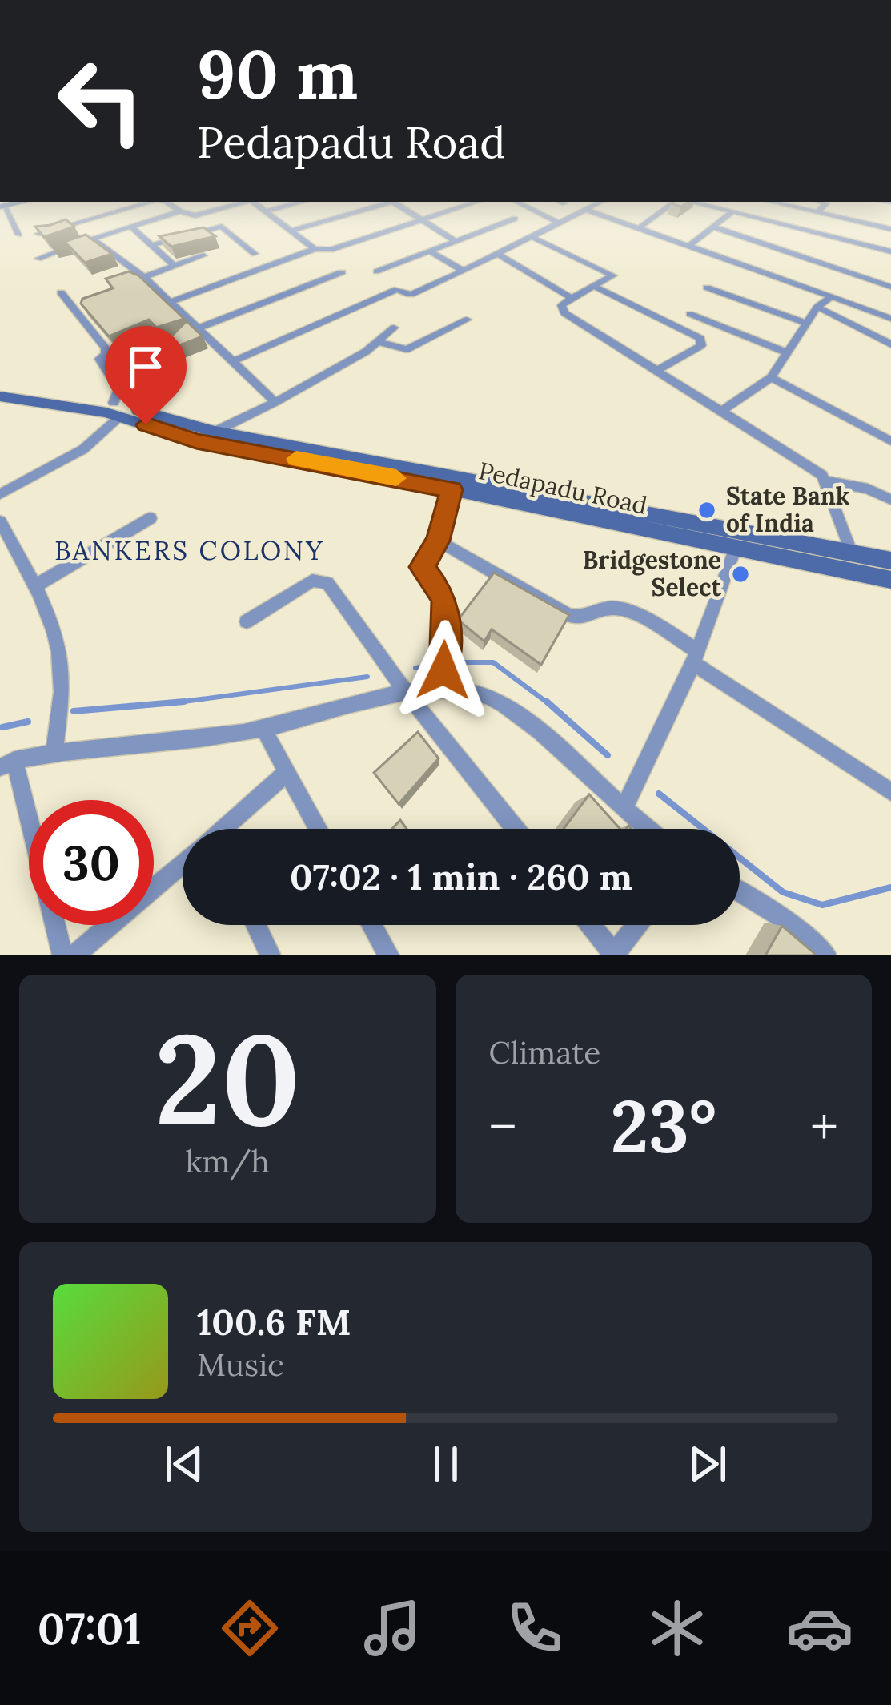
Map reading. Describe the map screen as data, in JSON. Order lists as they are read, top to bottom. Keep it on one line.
{"streets":{"main road":["Pedapadu Road"]},"districts":["BANKERS COLONY"],"places":["State Bank of India","Bridgestone Select"],"page":{"turn":["90 m","Pedapadu Road"],"limit":"30","trip":"07:02 · 1 min · 260 m","tile":[["20","km/h"],"Climate"],"heat":["−","23°","+"],"song":["100.6 FM","Music"],"tabs":"07:01"}}
